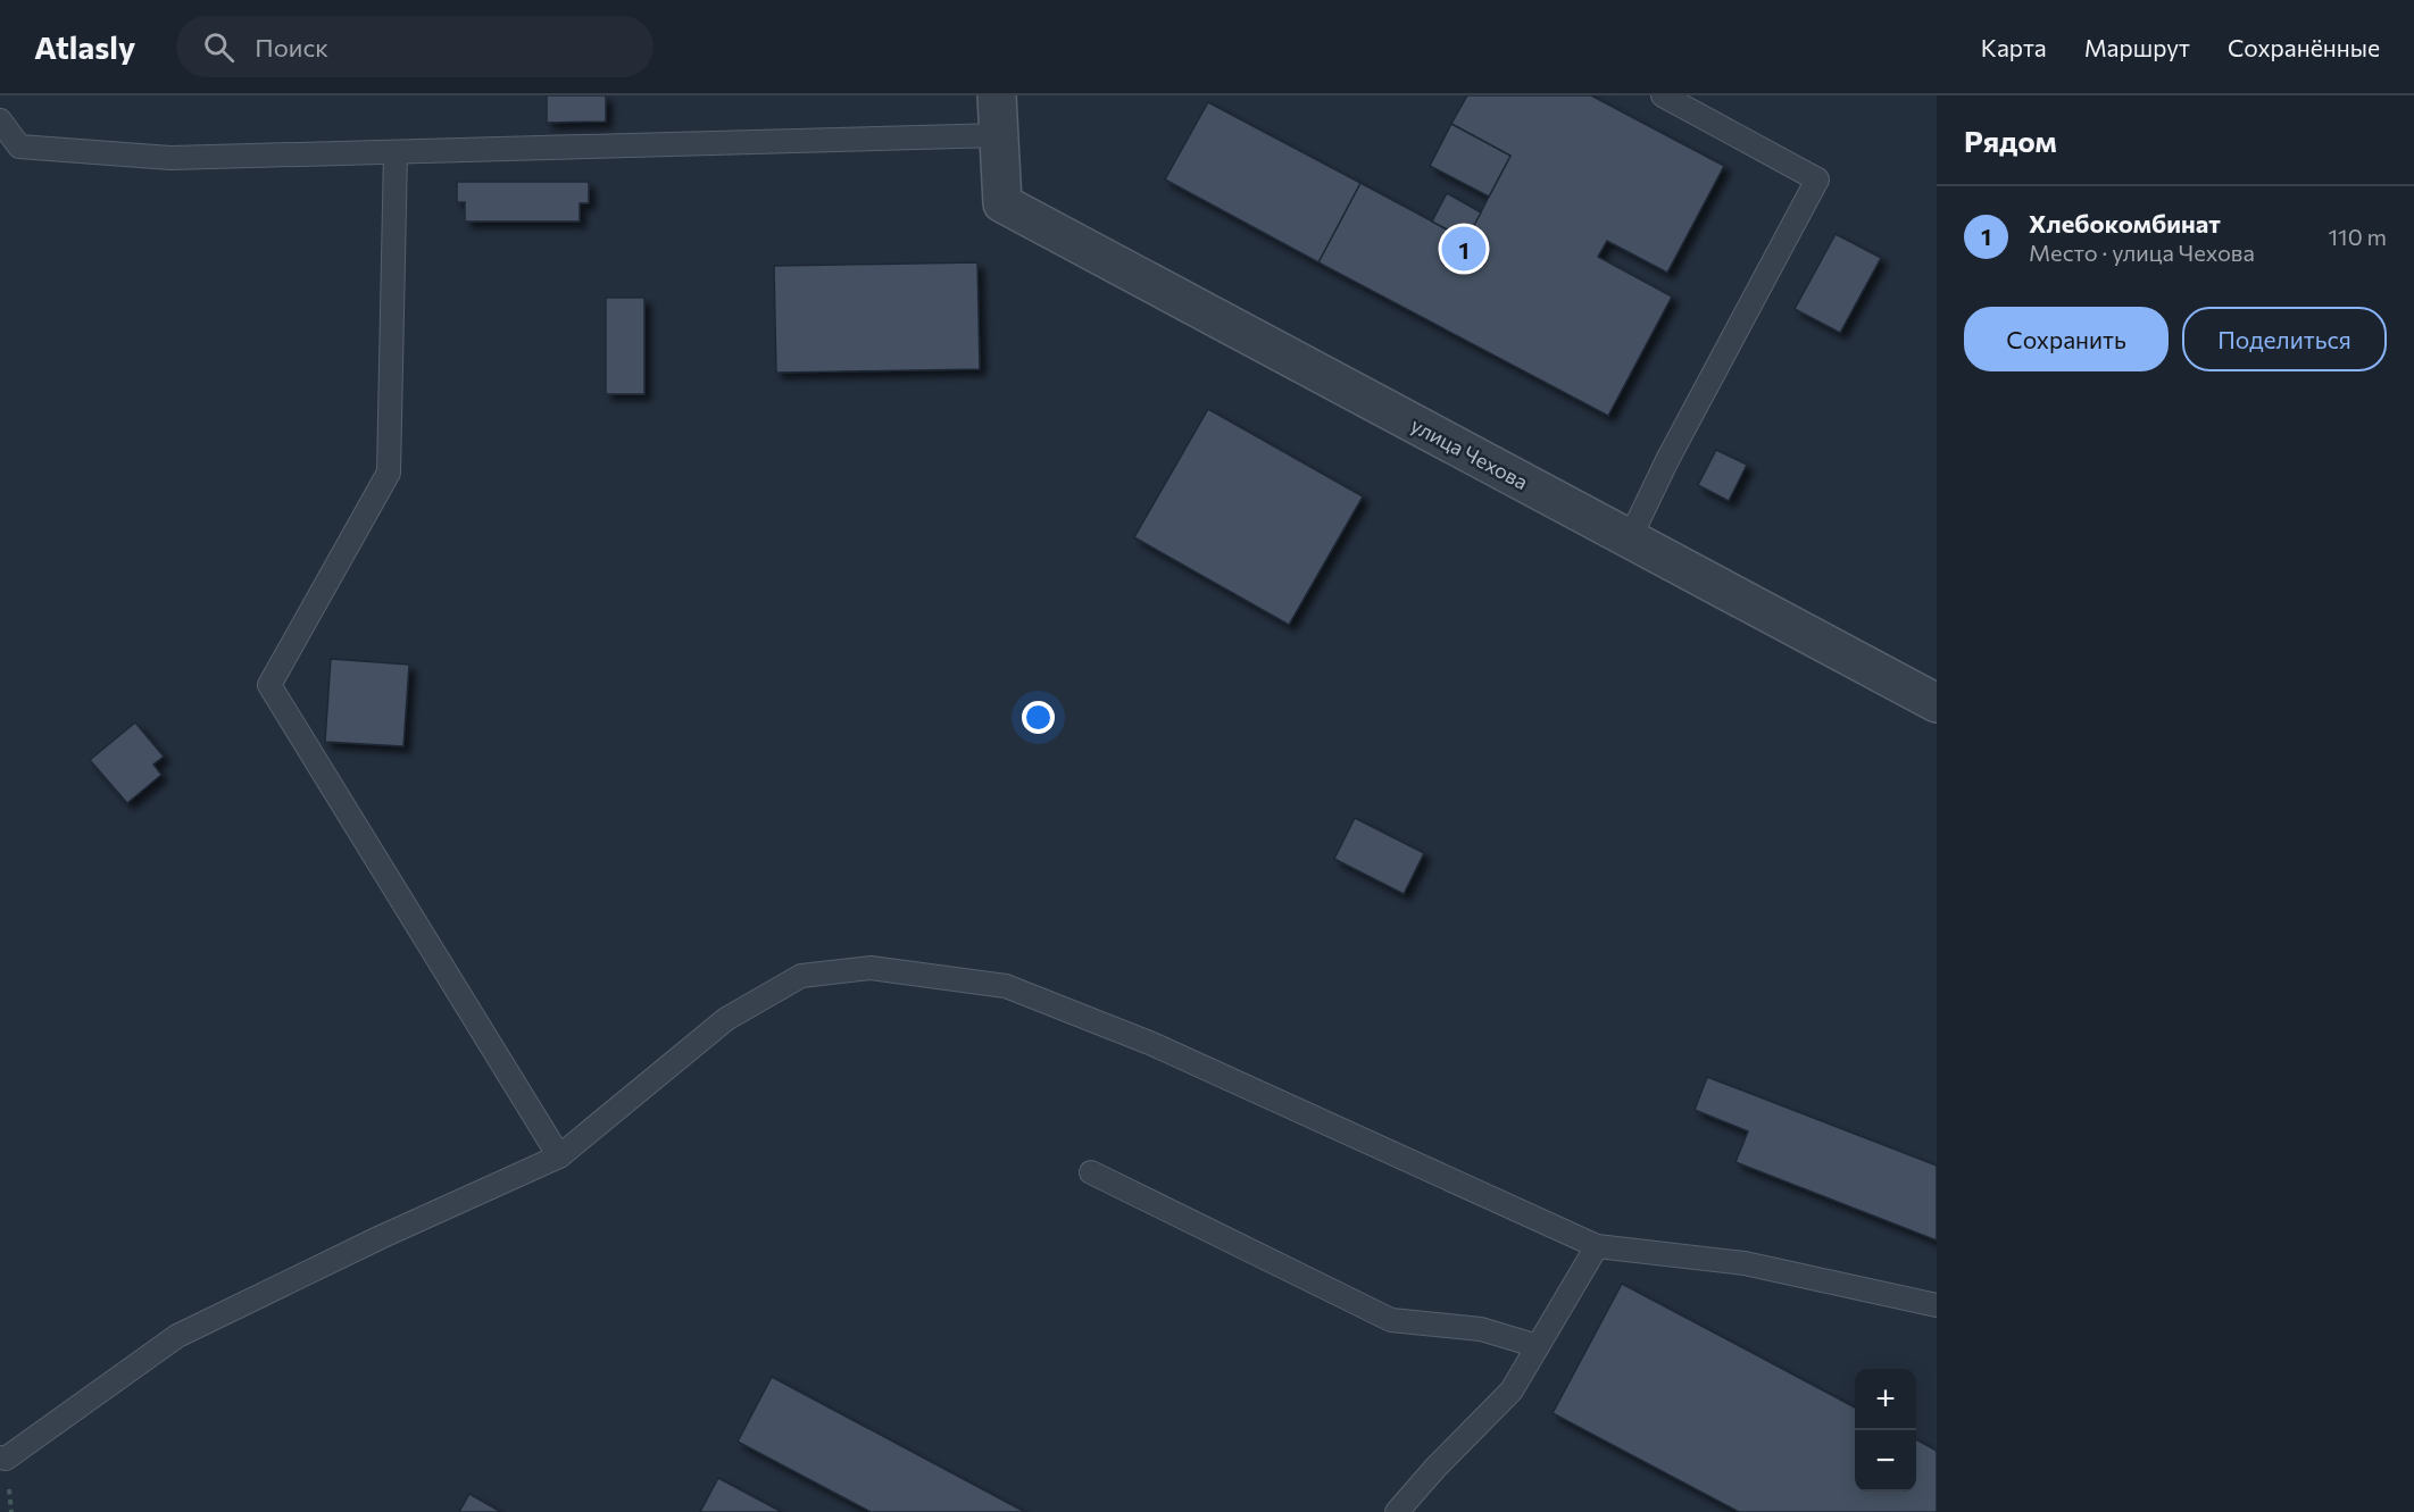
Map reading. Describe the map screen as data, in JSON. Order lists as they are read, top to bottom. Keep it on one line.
{"streets":{"street":["улица Чехова"]},"page":{"header":"Atlasly","search":"Поиск","nav":["Карта","Маршрут","Сохранённые"],"heading":"Рядом","list":[{"mark":"1","name":"Хлебокомбинат","note":"Место · улица Чехова","value":"110 m"}],"pins":"1","buttons":["Сохранить","Поделиться"],"map_buttons":["+","−"]}}
